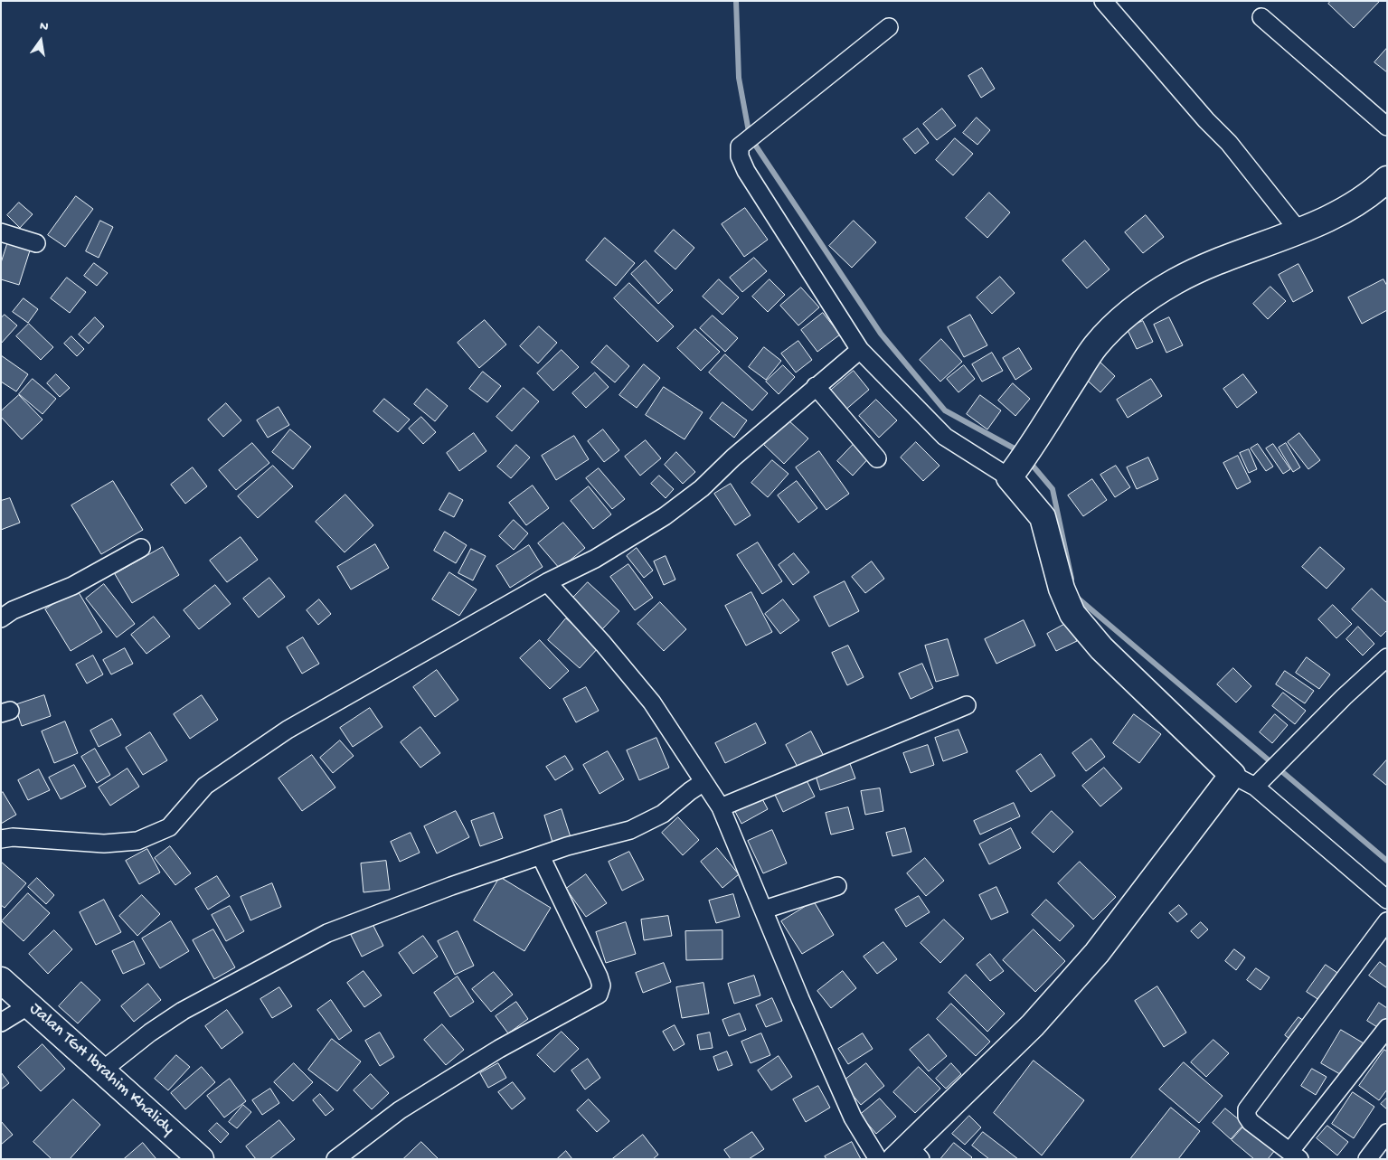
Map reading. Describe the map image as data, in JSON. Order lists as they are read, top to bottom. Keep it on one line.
{"streets":{"street":["Jalan TGH Ibrahim Khalidy"]},"north":"top"}
